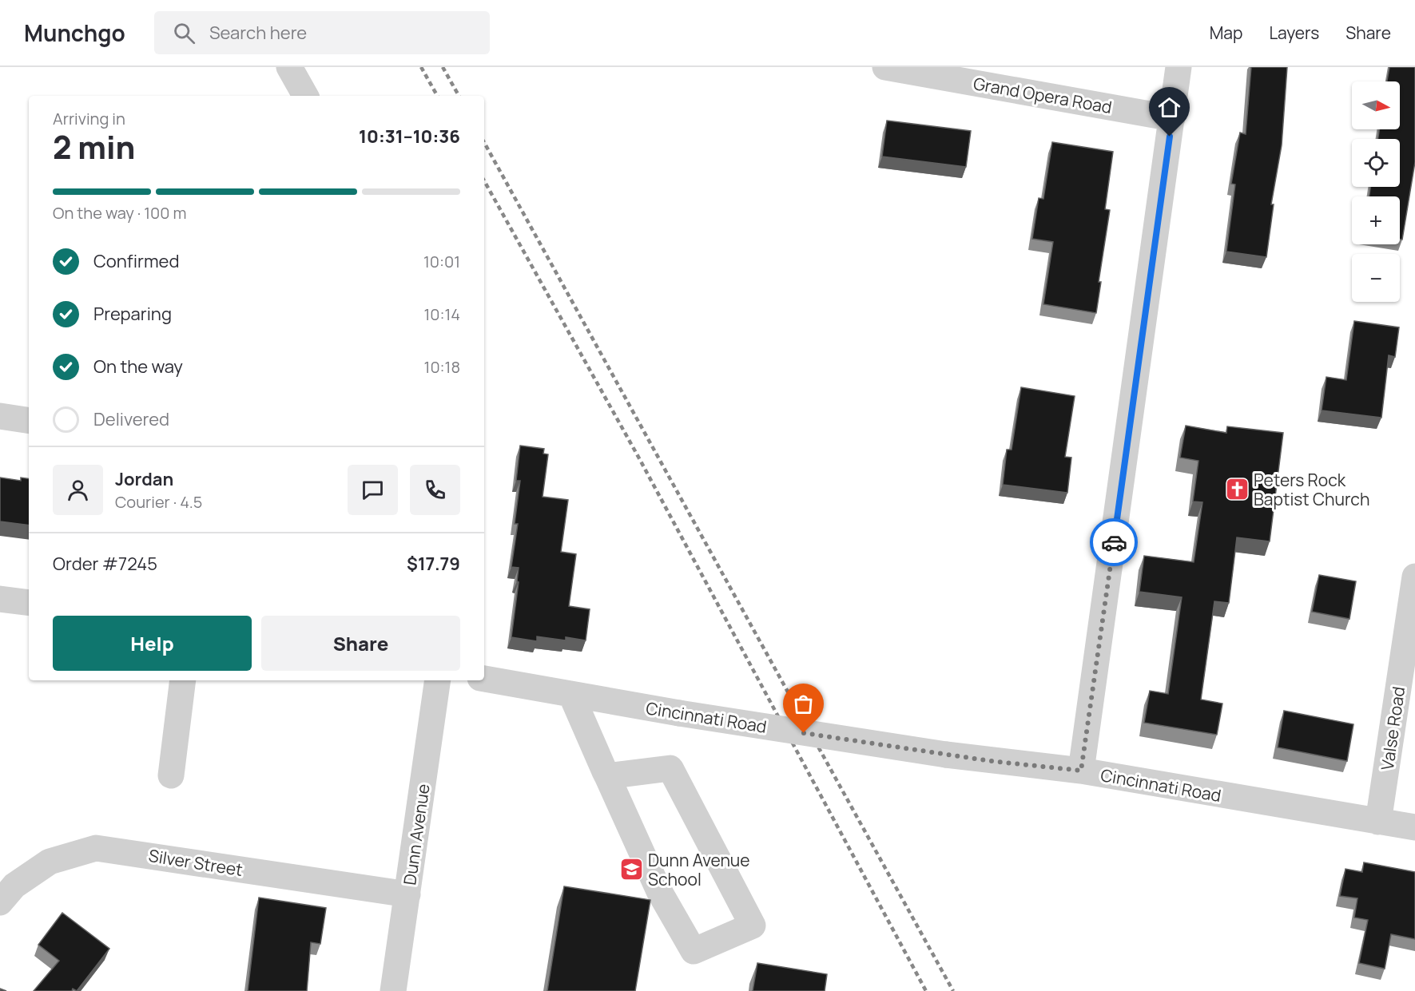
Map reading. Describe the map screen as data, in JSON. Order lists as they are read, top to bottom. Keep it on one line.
{"streets":{"street":["Grand Opera Road","Cincinnati Road","Valse Road","Dunn Avenue","Silver Street"]},"crossings":[["Cincinnati Road","Valse Road"],["Dunn Avenue","Silver Street"]],"places":{"church":["Peters Rock Baptist Church"],"school or university":["Dunn Avenue School"]},"north":"right","page":{"header":"Munchgo","search":"Search here","nav":["Map","Layers","Share"],"map_buttons":["+","−"],"heading":["2 min","Arriving in","10:31–10:36"],"panel":["Jordan","Courier · 4.5","Order #7245","$17.79"],"bar":"On the way · 100 m","list":[["Confirmed","10:01"],["Preparing","10:14"],["On the way","10:18"],"Delivered"],"buttons":["Help","Share"]}}
